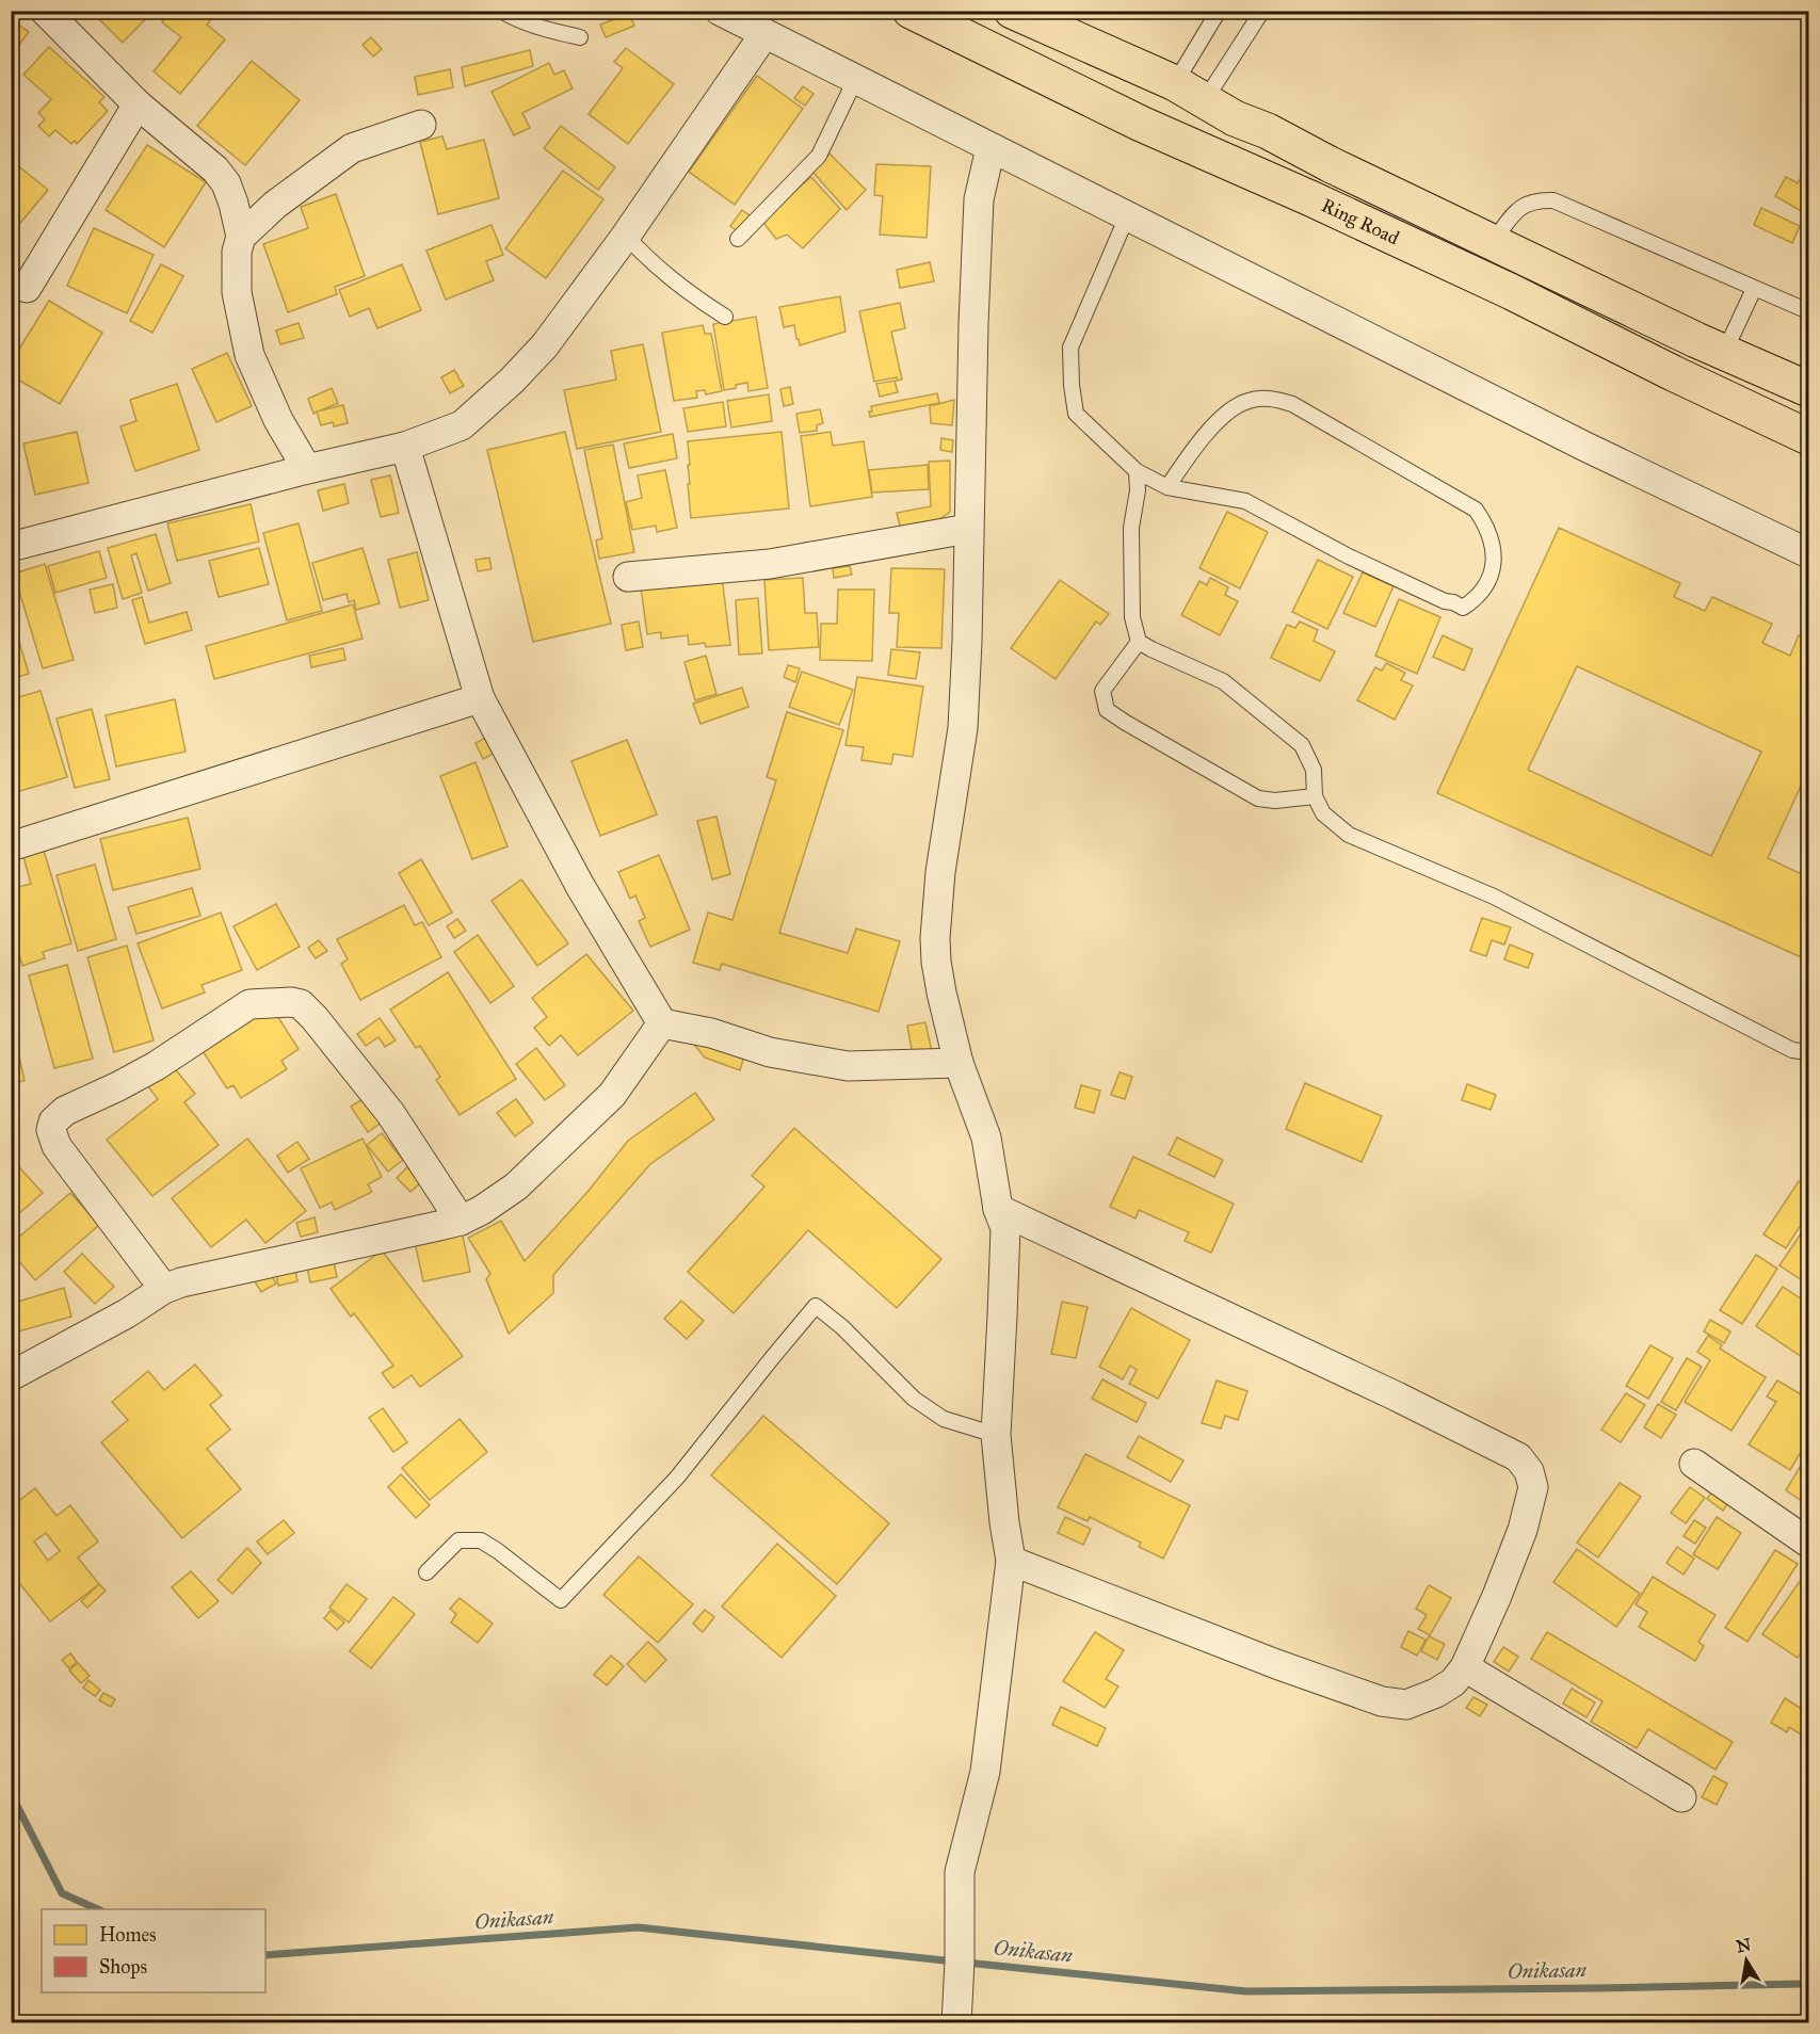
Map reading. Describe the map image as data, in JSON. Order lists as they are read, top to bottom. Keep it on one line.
{"streets":{"main road":["Ring Road"]},"water":["Onikasan"],"legend":["Homes","Shops"],"north":"top"}
